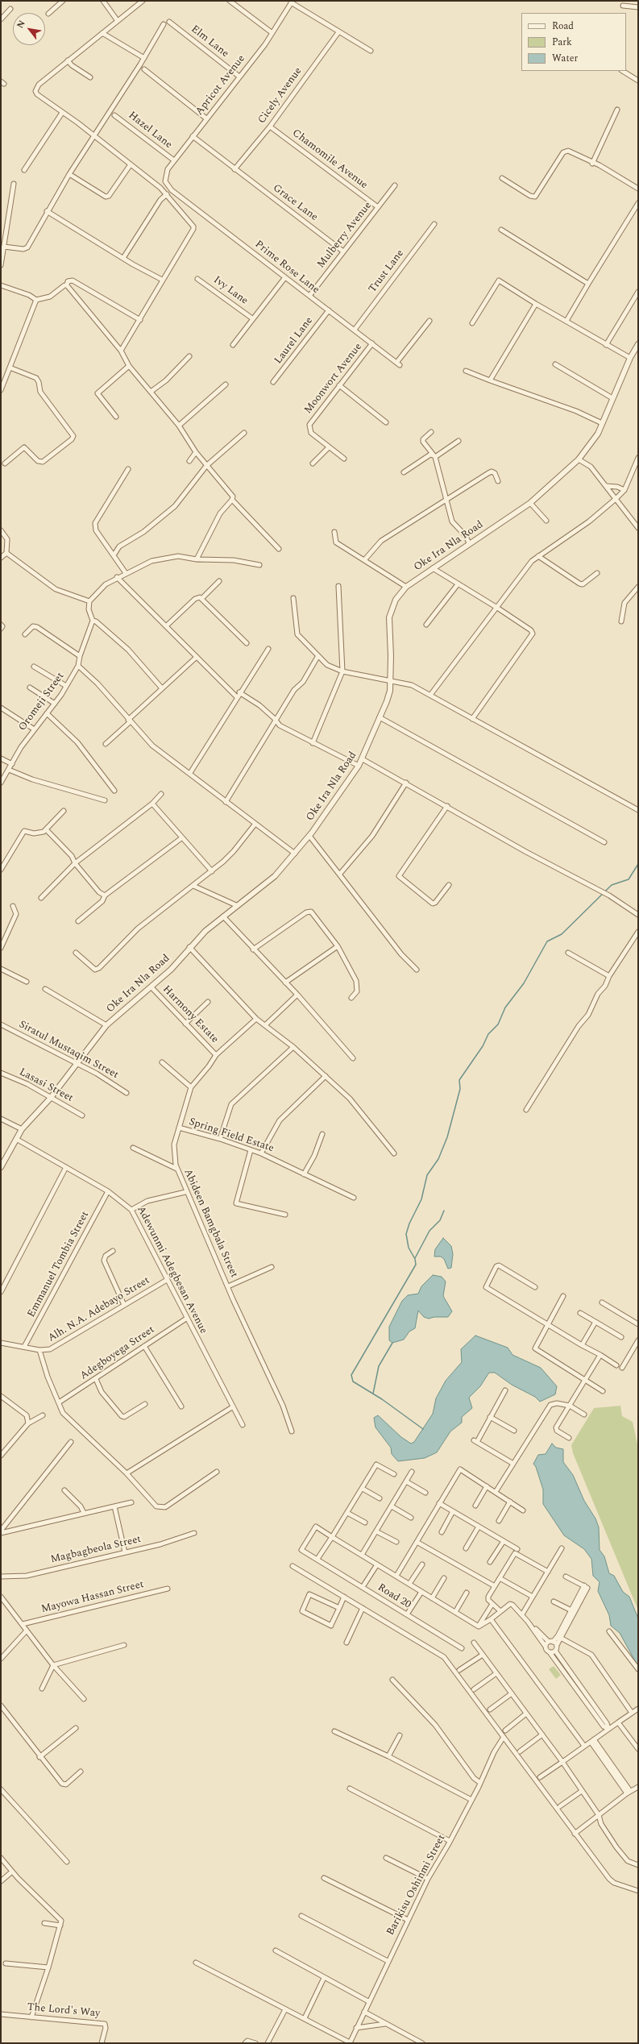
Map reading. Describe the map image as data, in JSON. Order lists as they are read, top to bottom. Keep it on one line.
{"streets":{"street":["Elm Lane","Apricot Avenue","Cicely Avenue","Hazel Lane","Chamomile Avenue","Grace Lane","Mulberry Avenue","Prime Rose Lane","Trust Lane","Ivy Lane","Laurel Lane","Moonwort Avenue","Oke Ira Nla Road","Oromeji Street","Harmony Estate","Siratul Mustaqim Street","Lasasi Street","Spring Field Estate","Abideen Bamgbala Street","Emmanuel Tombia Street","Adewunmi Adegbesan Avenue","Alh. N.A. Adebayo Street","Adegboyega Street","Magbagbeola Street","Road 20","Mayowa Hassan Street","Barikisu Oshinmi Street","The Lord's Way"]},"crossings":[["Elm Lane","Apricot Avenue"],["Apricot Avenue","Hazel Lane"],["Apricot Avenue","Grace Lane"],["Apricot Avenue","Prime Rose Lane"],["Cicely Avenue","Chamomile Avenue"],["Cicely Avenue","Grace Lane"],["Chamomile Avenue","Mulberry Avenue"],["Grace Lane","Mulberry Avenue"],["Mulberry Avenue","Prime Rose Lane"],["Prime Rose Lane","Trust Lane"],["Prime Rose Lane","Laurel Lane"],["Prime Rose Lane","Moonwort Avenue"],["Oke Ira Nla Road","Harmony Estate"],["Oke Ira Nla Road","Siratul Mustaqim Street"],["Oke Ira Nla Road","Lasasi Street"],["Oke Ira Nla Road","Adewunmi Adegbesan Avenue"],["Harmony Estate","Abideen Bamgbala Street"],["Spring Field Estate","Abideen Bamgbala Street"],["Emmanuel Tombia Street","Adewunmi Adegbesan Avenue"],["Emmanuel Tombia Street","Alh. N.A. Adebayo Street"],["Adewunmi Adegbesan Avenue","Alh. N.A. Adebayo Street"],["Adewunmi Adegbesan Avenue","Adegboyega Street"]],"legend":["Road","Park","Water"],"north":"top left"}
